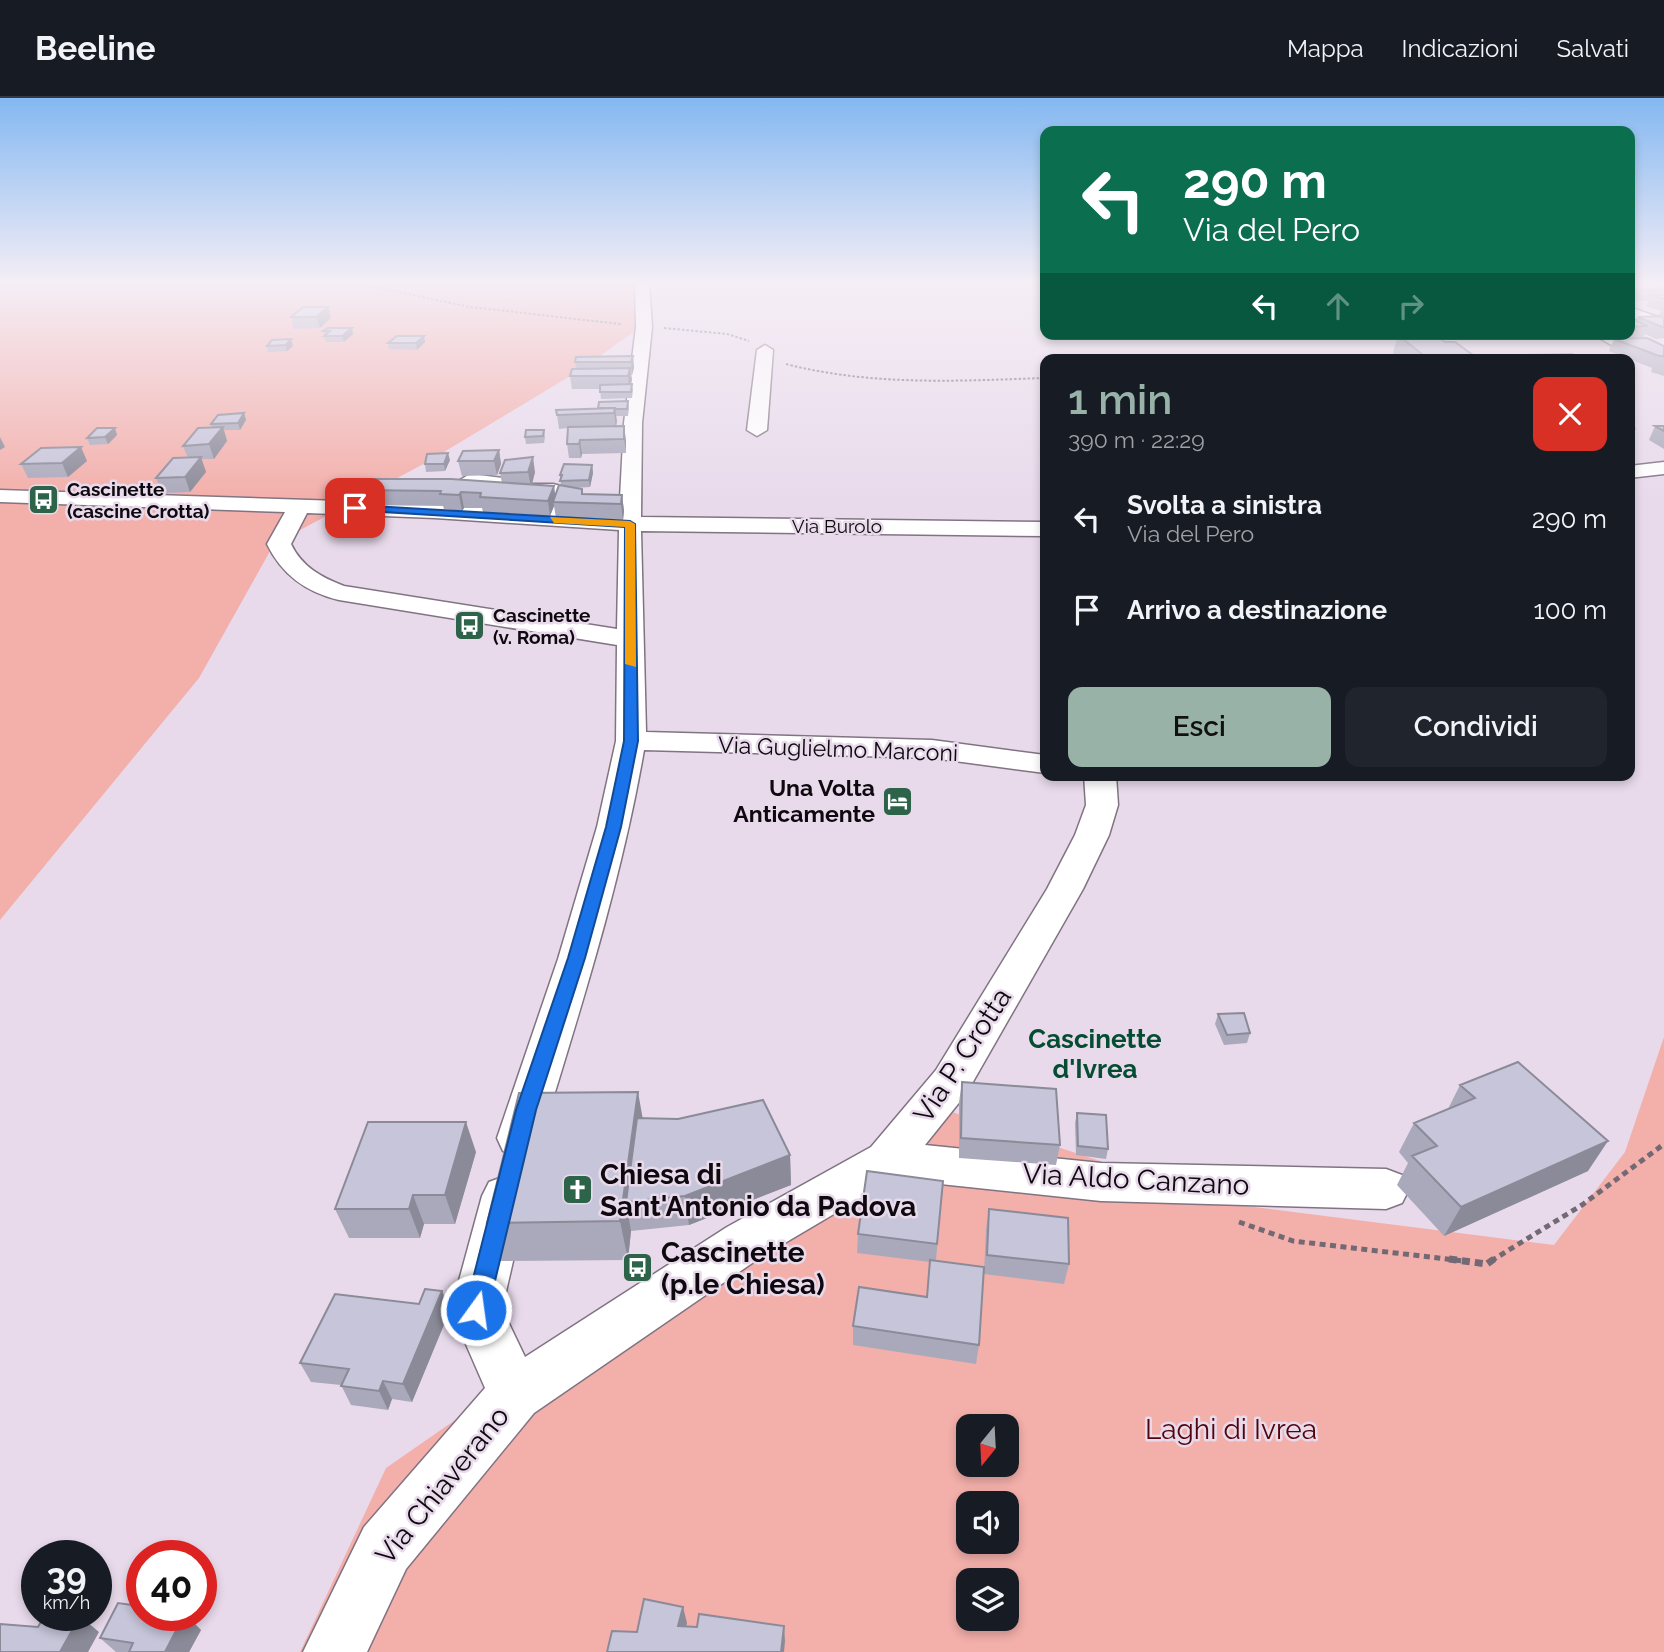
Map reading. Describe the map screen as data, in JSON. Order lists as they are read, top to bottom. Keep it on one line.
{"streets":{"street":["Via Burolo","Via Guglielmo Marconi","Via P. Crotta","Via Aldo Canzano","Via Chiaverano"]},"crossings":[["Via P. Crotta","Via Aldo Canzano"],["Via P. Crotta","Via Chiaverano"]],"districts":["Cascinette d'Ivrea"],"parks":["Laghi di Ivrea"],"places":{"bus stop":["Cascinette (cascine Crotta)","Cascinette (v. Roma)","Cascinette (p.le Chiesa)"],"hotel":["Una Volta Anticamente"],"church":["Chiesa di Sant'Antonio da Padova"]},"north":"bottom","page":{"header":"Beeline","nav":["Mappa","Indicazioni","Salvati"],"turn":["290 m","Via del Pero"],"heading":["1 min","390 m · 22:29"],"list":[{"name":"Svolta a sinistra","note":"Via del Pero","value":"290 m"},{"name":"Arrivo a destinazione","value":"100 m"}],"buttons":["Esci","Condividi"],"speed":"39 km/h","limit":"40"}}
